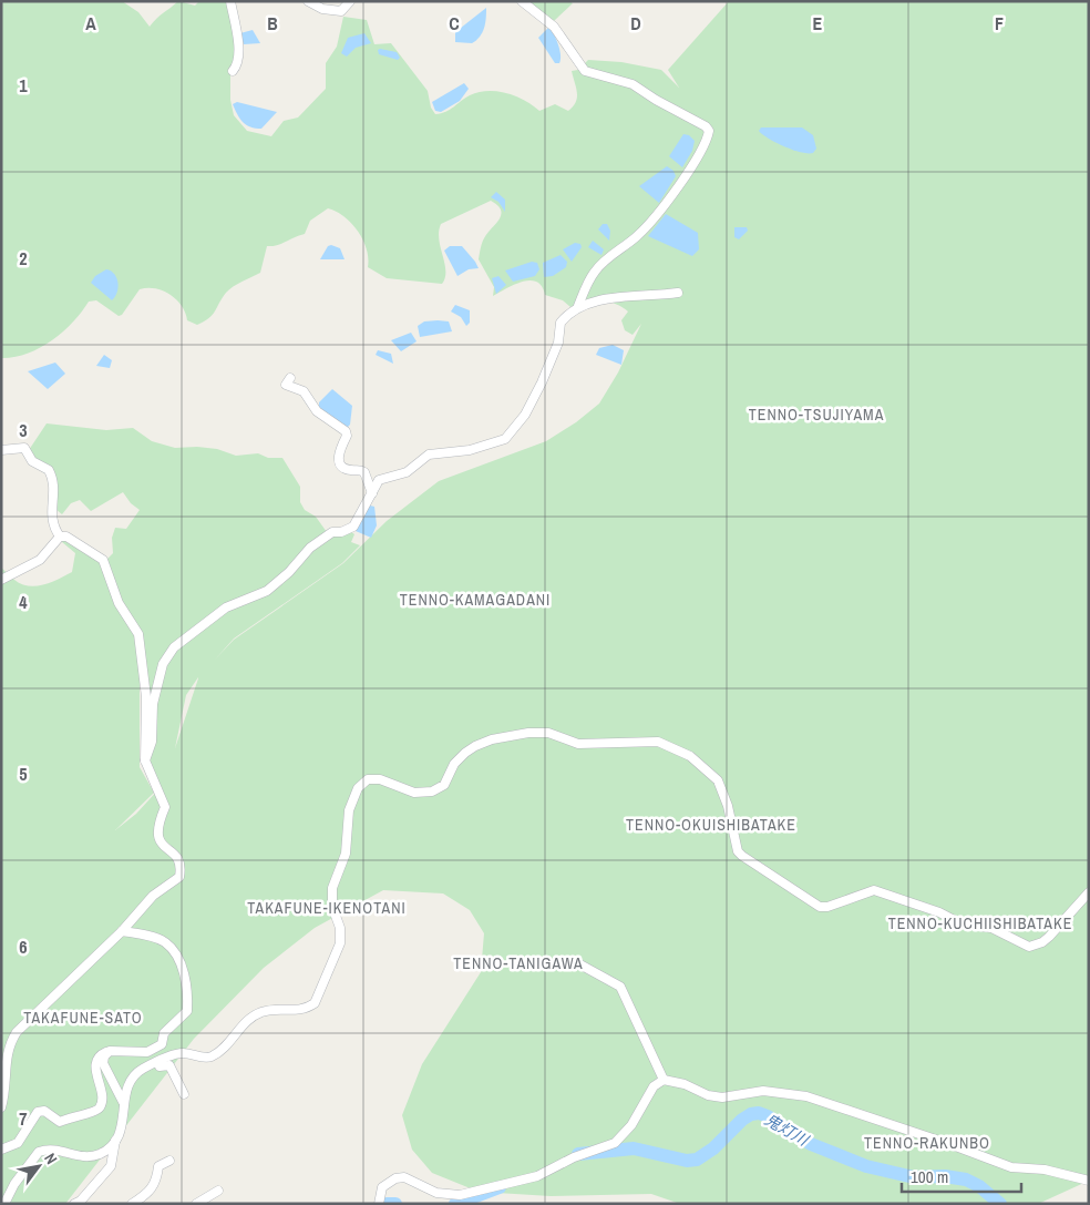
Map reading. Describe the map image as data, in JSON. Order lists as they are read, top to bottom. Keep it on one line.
{"districts":["TENNO-TSUJIYAMA","TENNO-KAMAGADANI","TENNO-OKUISHIBATAKE","TAKAFUNE-IKENOTANI","TENNO-KUCHIISHIBATAKE","TENNO-TANIGAWA","TAKAFUNE-SATO","TENNO-RAKUNBO"],"water":["鬼灯川"],"scale_bar":"100 m","north":"top right","grid":{"columns":["A","B","C","D","E","F"],"rows":["1","2","3","4","5","6","7"]}}
